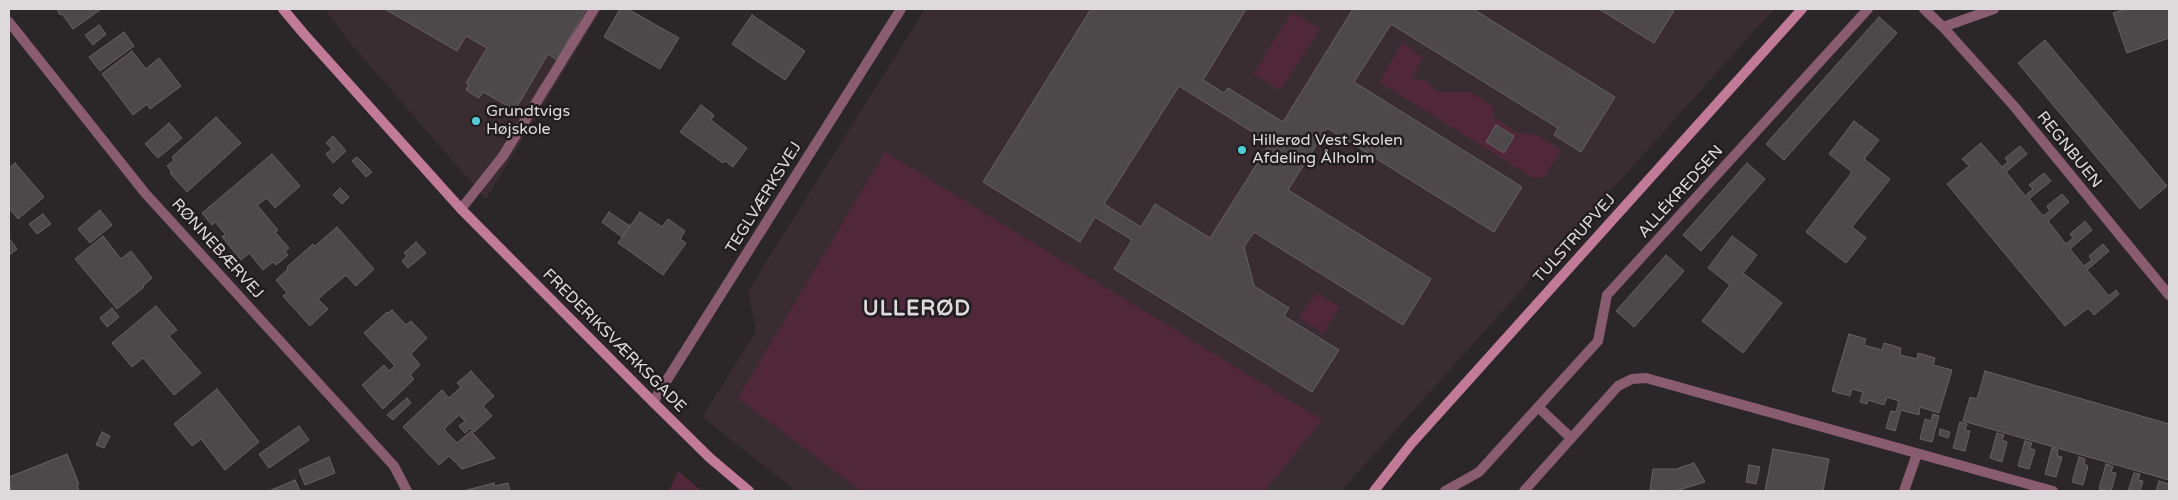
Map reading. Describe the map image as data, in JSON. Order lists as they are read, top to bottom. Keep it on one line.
{"streets":{"street":["REGNBUEN","ALLÉKREDSEN","TEGLVÆRKSVEJ","TULSTRUPVEJ","RØNNEBÆRVEJ","FREDERIKSVÆRKSGADE"]},"crossings":[["TEGLVÆRKSVEJ","FREDERIKSVÆRKSGADE"]],"districts":["ULLERØD"],"places":["Grundtvigs Højskole","Hillerød Vest Skolen Afdeling Ålholm"]}
